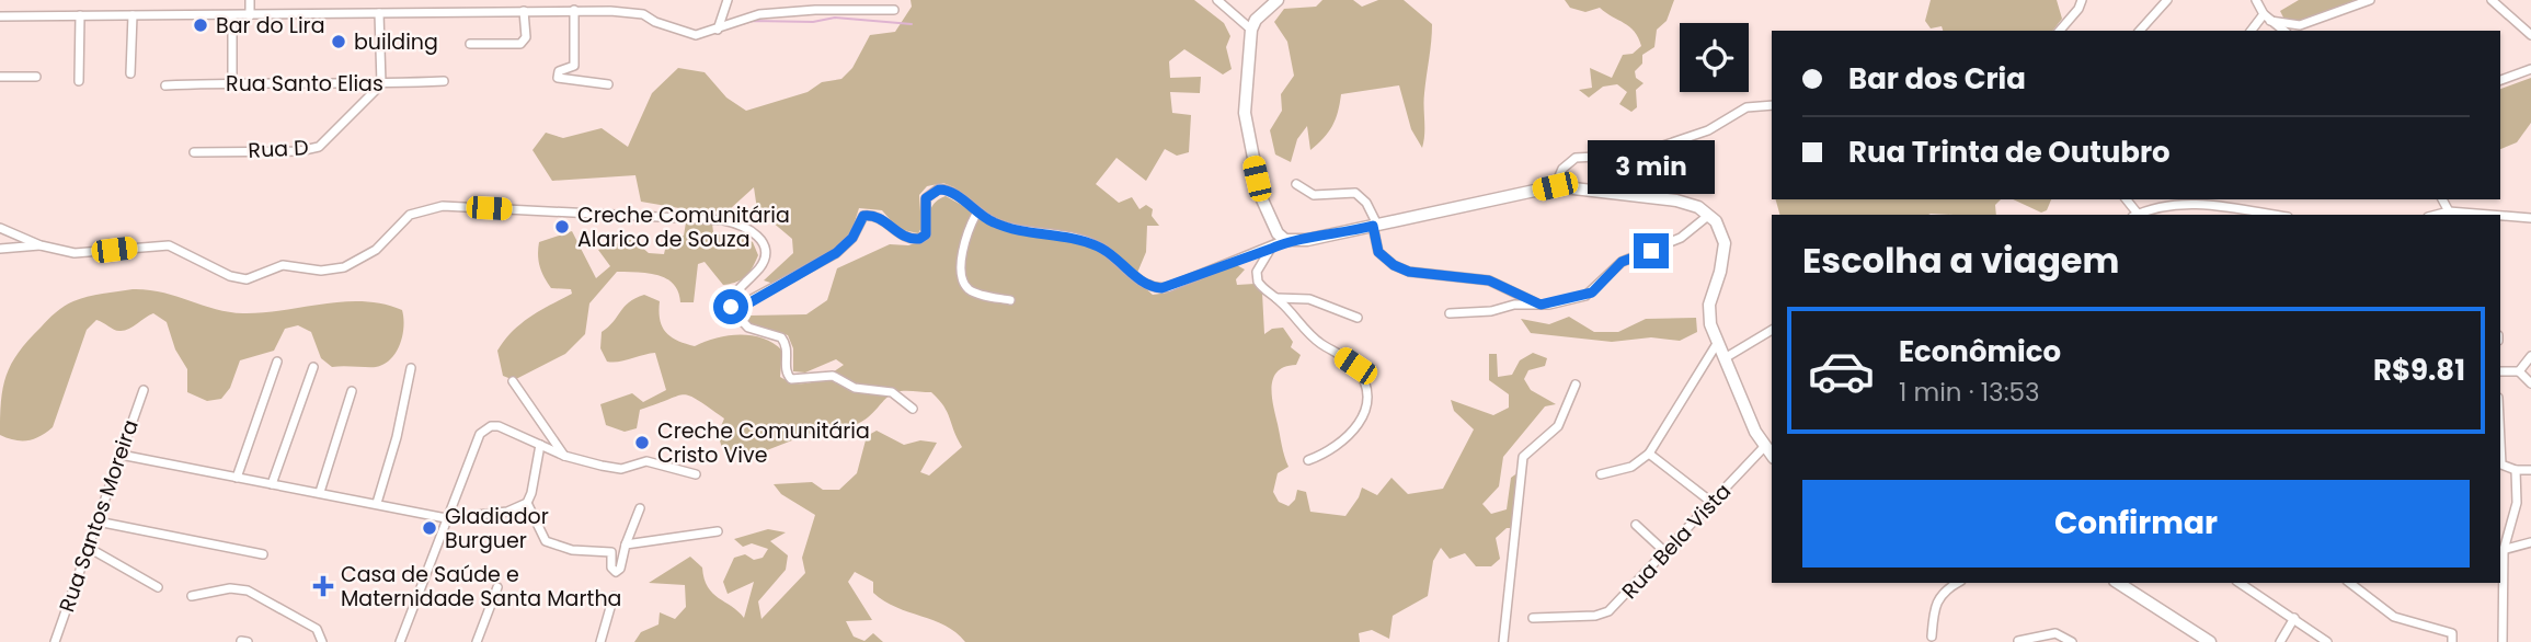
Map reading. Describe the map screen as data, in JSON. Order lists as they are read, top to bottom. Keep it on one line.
{"streets":{"street":["Rua Santo Elias","Rua D","Rua Santos Moreira","Rua Bela Vista"]},"crossings":[["Rua Santo Elias","Rua D"]],"places":{"other":["Bar do Lira","building","Creche Comunitária Alarico de Souza","Creche Comunitária Cristo Vive","Gladiador Burguer"],"health":["Casa de Saúde e Maternidade Santa Martha"]},"page":{"banner":["Bar dos Cria","Rua Trinta de Outubro"],"bubble":"3 min","heading":"Escolha a viagem","list":[{"name":"Econômico","note":"1 min · 13:53","value":"R$9.81"}],"buttons":"Confirmar"}}
